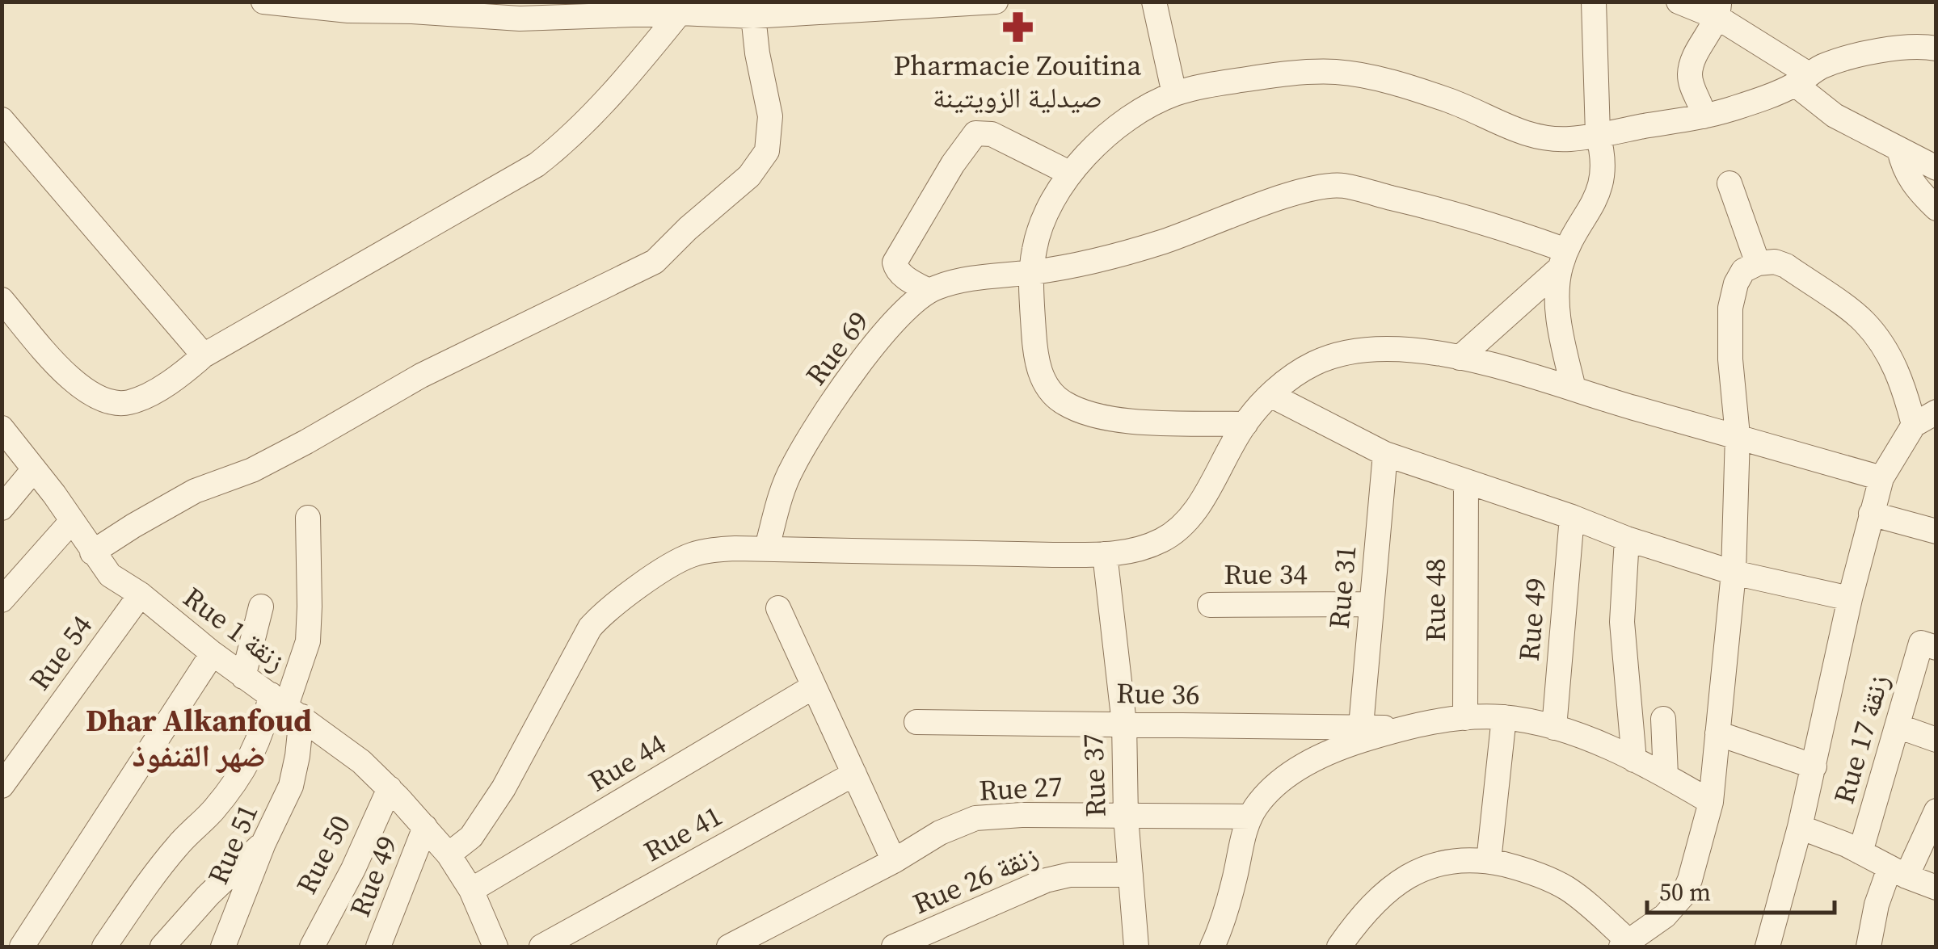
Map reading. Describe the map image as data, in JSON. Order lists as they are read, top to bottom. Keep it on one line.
{"streets":{"street":["Rue 69","Rue 34","Rue 31","Rue 48","Rue 49","Rue 1 زنقة","Rue 54","Rue 36","Rue 17 زنقة","Rue 44","Rue 37","Rue 27","Rue 41","Rue 51","Rue 50","Rue 26 زنقة"]},"crossings":[["Rue 34","Rue 31"],["Rue 31","Rue 36"],["Rue 49","Rue 1 زنقة"],["Rue 1 زنقة","Rue 54"],["Rue 1 زنقة","Rue 44"],["Rue 1 زنقة","Rue 51"],["Rue 1 زنقة","Rue 50"],["Rue 36","Rue 37"],["Rue 37","Rue 27"],["Rue 37","Rue 26 زنقة"]],"districts":["Dhar Alkanfoud ضهر القنفوذ"],"places":{"pharmacy":["Pharmacie Zouitina صيدلية الزويتينة"]},"scale_bar":"50 m"}
